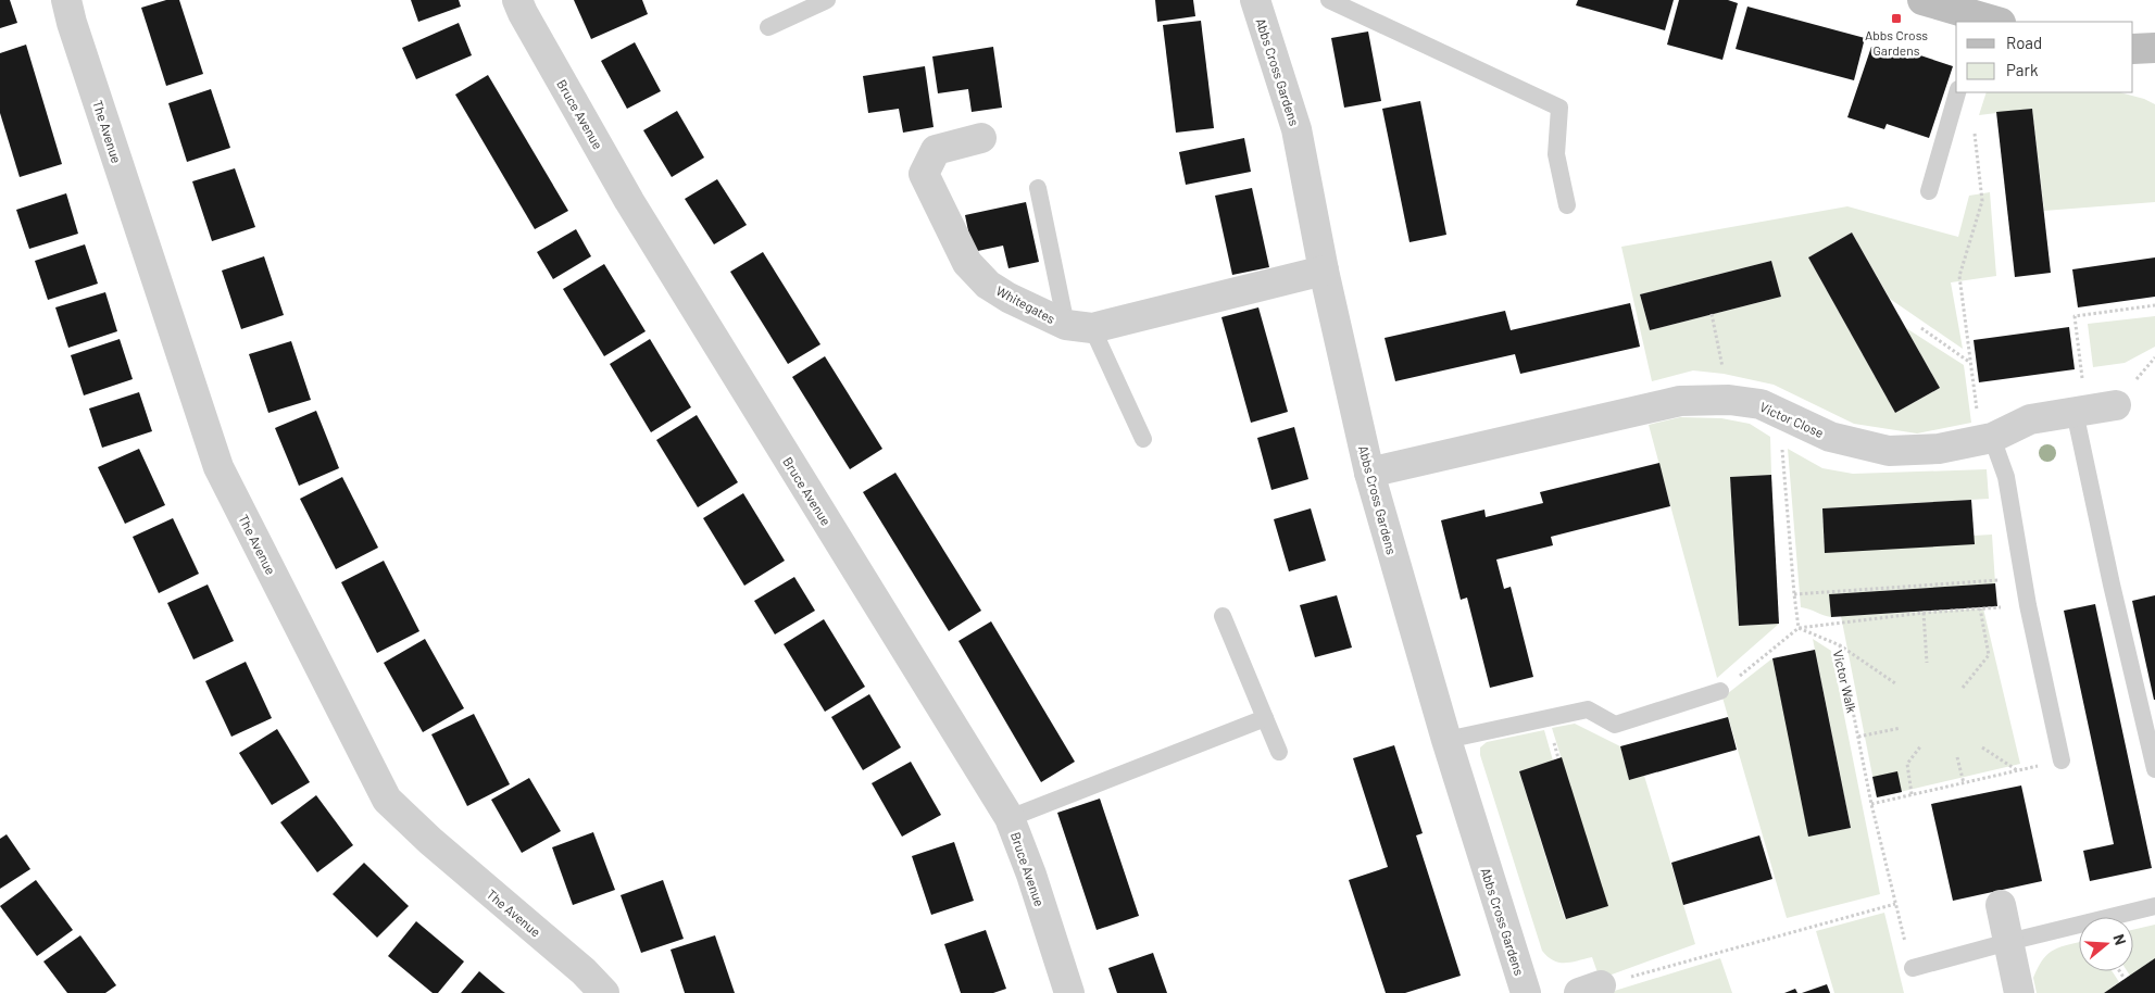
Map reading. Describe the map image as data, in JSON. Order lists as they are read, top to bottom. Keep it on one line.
{"streets":{"street":["Abbs Cross Gardens","Bruce Avenue","The Avenue","Whitegates","Victor Close"],"path":["Victor Walk"]},"crossings":[["Abbs Cross Gardens","Victor Close"]],"places":{"transit":["Abbs Cross Gardens"]},"legend":["Road","Park"],"north":"right"}
